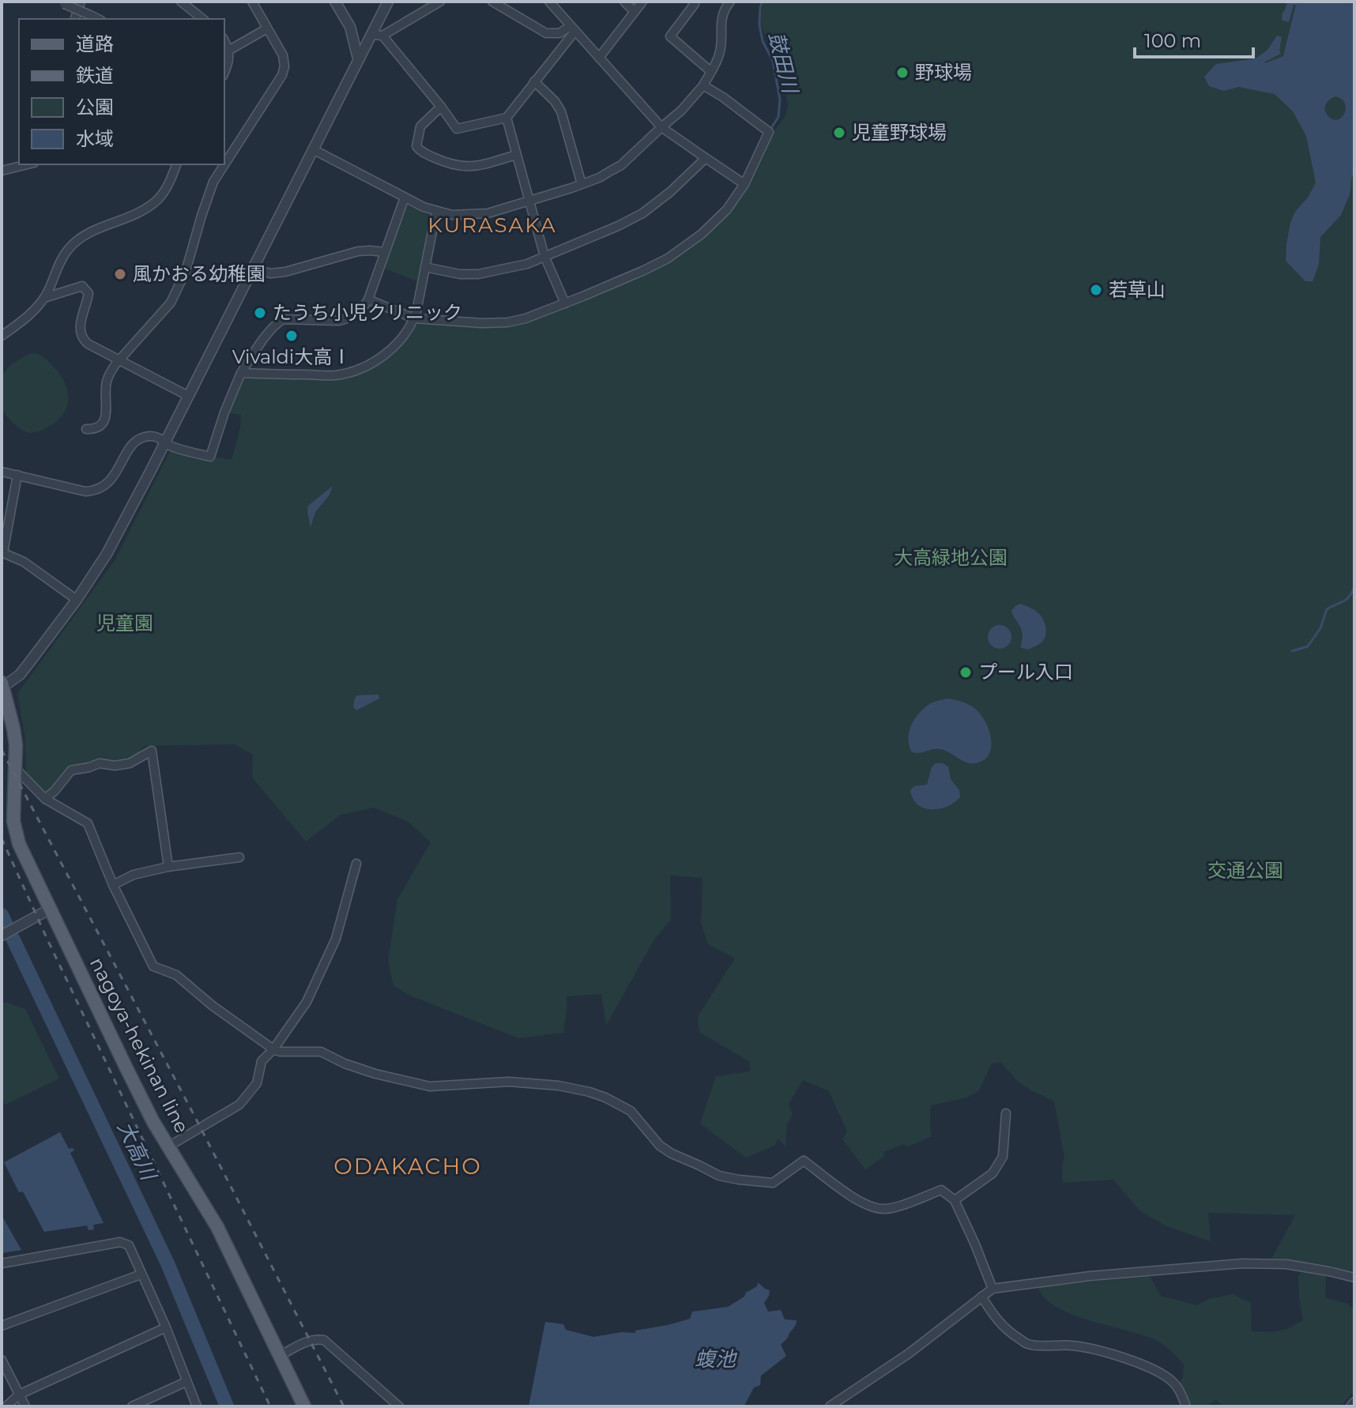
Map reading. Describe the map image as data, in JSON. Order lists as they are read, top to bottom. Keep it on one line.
{"streets":{"main road":["nagoya-hekinan line"]},"districts":["KURASAKA","ODAKACHO"],"water":["鼓田川","大高川","蝮池"],"parks":["大高緑地公園","児童園","交通公園"],"places":["野球場","児童野球場","風かおる幼稚園","若草山","たうち小児クリニック","Vivaldi大高Ⅰ","プール入口"],"legend":["道路","鉄道","公園","水域"],"scale_bar":"100 m"}
